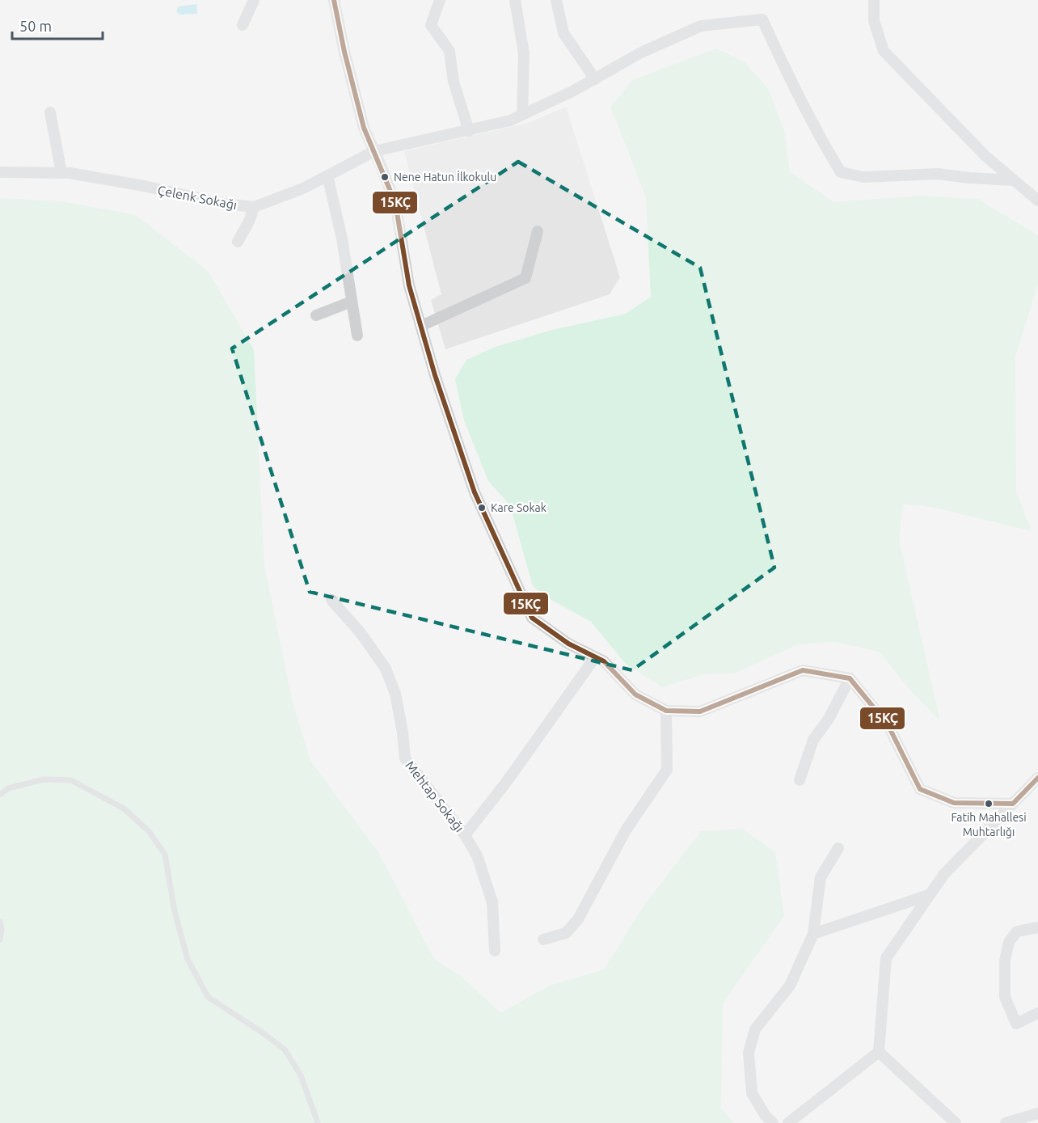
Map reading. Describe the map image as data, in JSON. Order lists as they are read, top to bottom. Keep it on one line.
{"streets":{"street":["Çelenk Sokağı","Mehtap Sokağı"]},"places":["Nene Hatun İlkokulu","Kare Sokak","Fatih Mahallesi Muhtarlığı"],"lines":["transit line 15KÇ"],"scale_bar":"50 m"}
